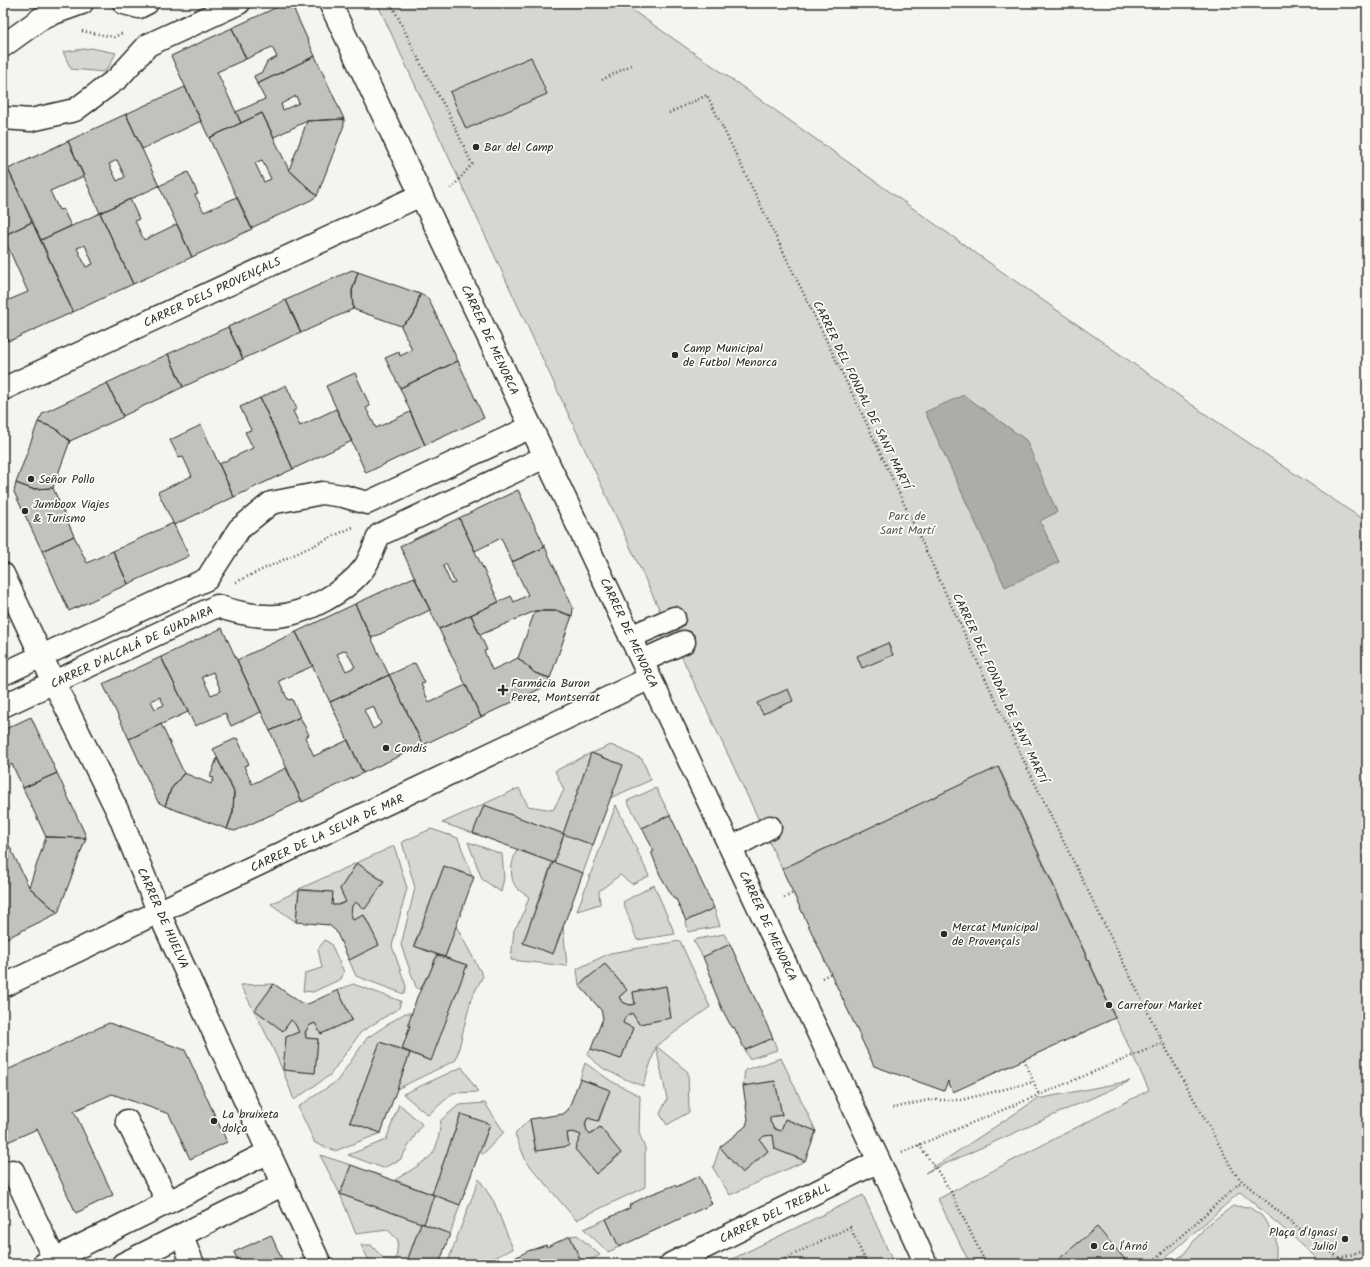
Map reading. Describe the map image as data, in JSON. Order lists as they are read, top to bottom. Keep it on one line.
{"streets":{"street":["CARRER DELS PROVENÇALS","CARRER DE MENORCA","CARRER D'ALCALÁ DE GUADAIRA","CARRER DE LA SELVA DE MAR","CARRER DE HUELVA","CARRER DEL TREBALL"],"path":["CARRER DEL FONDAL DE SANT MARTÍ"]},"crossings":[["CARRER DELS PROVENÇALS","CARRER DE MENORCA"],["CARRER DE MENORCA","CARRER D'ALCALÁ DE GUADAIRA"],["CARRER DE MENORCA","CARRER DE LA SELVA DE MAR"],["CARRER DE MENORCA","CARRER DEL TREBALL"],["CARRER D'ALCALÁ DE GUADAIRA","CARRER DE HUELVA"],["CARRER DE LA SELVA DE MAR","CARRER DE HUELVA"]],"parks":["Parc de Sant Martí"],"places":{"other":["Bar del Camp","Camp Municipal de Futbol Menorca","Señor Pollo","Jumboox Viajes & Turismo","Condis","Mercat Municipal de Provençals","Carrefour Market","La bruixeta dolça","Plaça d'Ignasi Juliol","Ca l'Arnó"],"health":["Farmàcia Buron Perez, Montserrat"]}}
